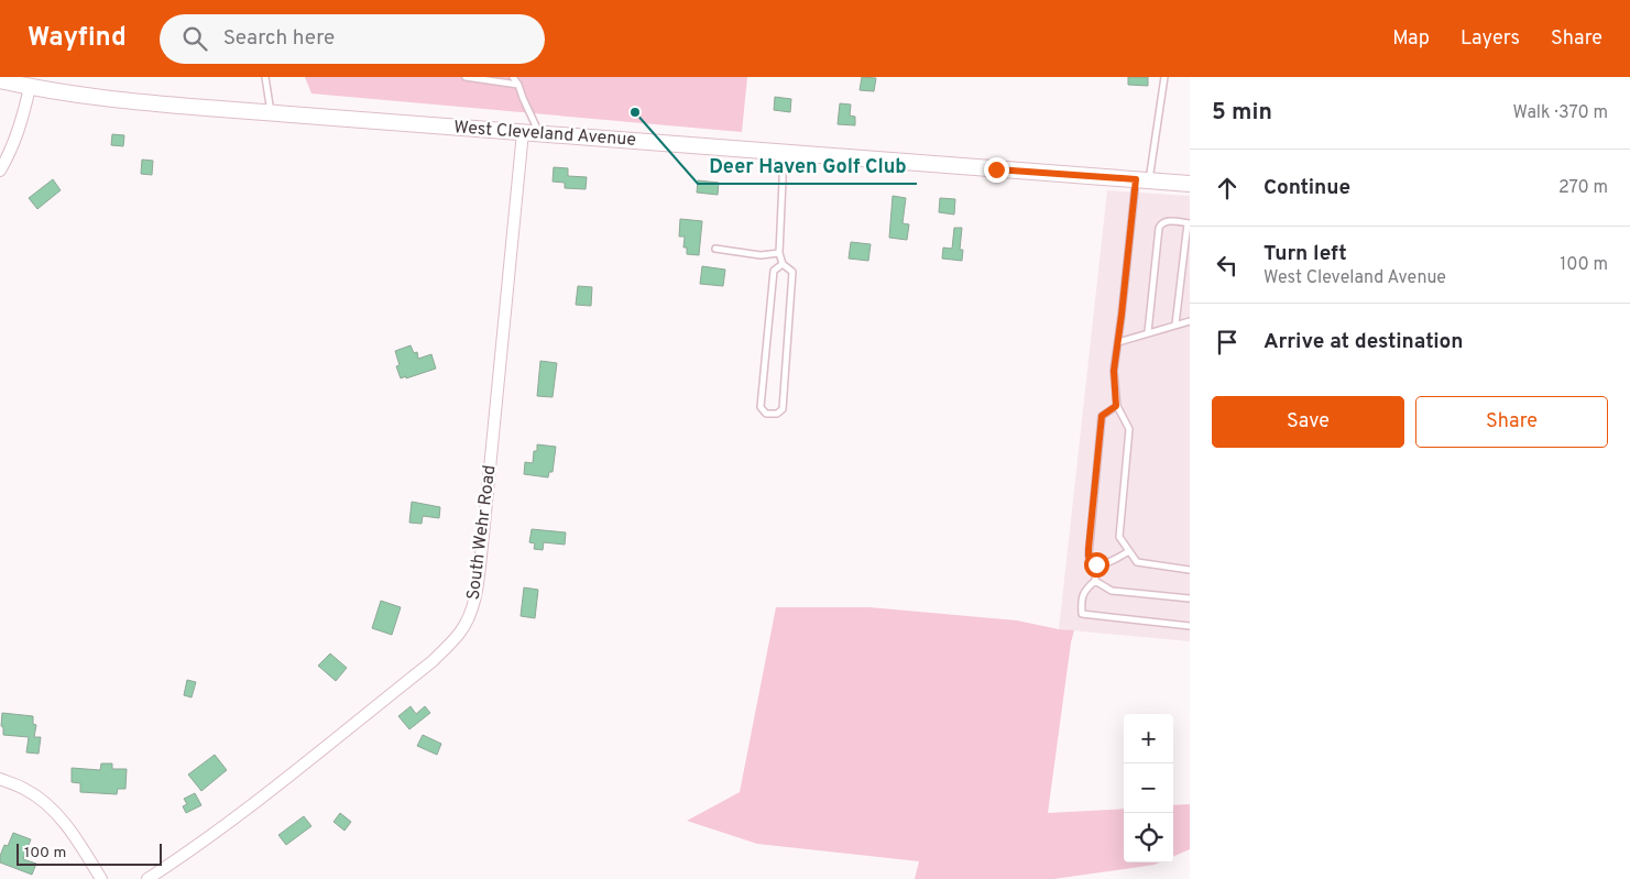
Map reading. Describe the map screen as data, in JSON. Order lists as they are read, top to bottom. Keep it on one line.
{"streets":{"main road":["West Cleveland Avenue"],"street":["South Wehr Road"]},"crossings":[["West Cleveland Avenue","South Wehr Road"]],"places":["Deer Haven Golf Club"],"scale_bar":"100 m","page":{"header":"Wayfind","search":"Search here","nav":["Map","Layers","Share"],"heading":["5 min","Walk · 370 m"],"list":[["Continue","270 m"],["Turn left","West Cleveland Avenue","100 m"],"Arrive at destination"],"buttons":["Save","Share"],"map_buttons":["+","−"],"scale":"100 m"}}
